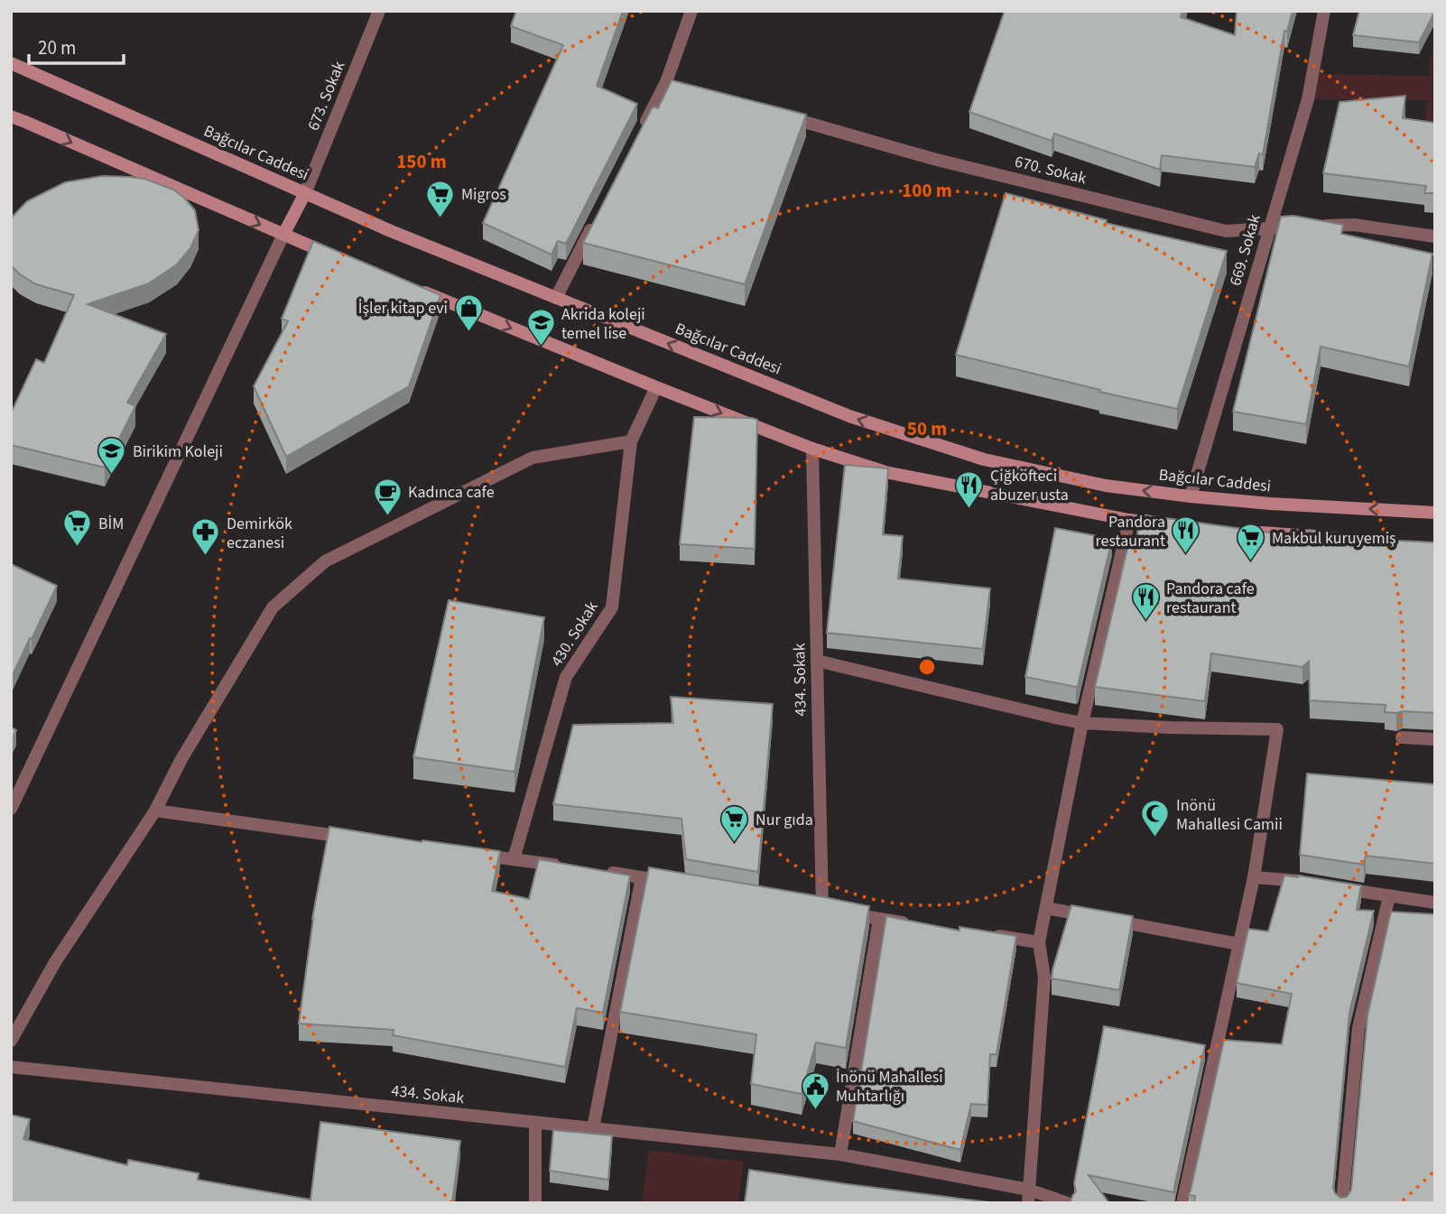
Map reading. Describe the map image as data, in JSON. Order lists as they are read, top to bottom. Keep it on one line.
{"streets":{"main road":["Bağcılar Caddesi"],"street":["673. Sokak","670. Sokak","669. Sokak","430. Sokak","434. Sokak"]},"crossings":[["673. Sokak","Bağcılar Caddesi"],["Bağcılar Caddesi","669. Sokak"],["670. Sokak","669. Sokak"]],"places":{"supermarket":["Migros","BİM","Makbul kuruyemiş","Nur gıda"],"shop":["İşler kitap evi"],"school or university":["Akrida koleji temel lise","Birikim Koleji"],"restaurant":["Çiğköfteci abuzer usta","Pandora restaurant","Pandora cafe restaurant"],"cafe":["Kadınca cafe"],"pharmacy":["Demirkök eczanesi"],"mosque":["Inönü Mahallesi Camii"],"public building":["İnönü Mahallesi Muhtarlığı"]},"scale_bar":"20 m","rings":["150 m","100 m","50 m"]}
